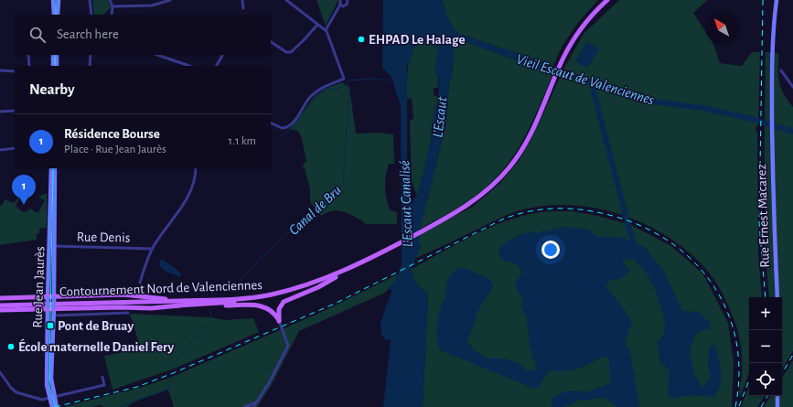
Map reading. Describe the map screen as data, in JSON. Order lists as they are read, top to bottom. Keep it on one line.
{"streets":{"main road":["Rue Ernest Macarez","Rue Jean Jaurès","Contournement Nord de Valenciennes"],"street":["Rue Denis"]},"crossings":[["Rue Denis","Rue Jean Jaurès"]],"water":["Vieil Escaut de Valenciennes","L'Escaut","L'Escaut Canalisé","Canal de Bru"],"places":{"other":["EHPAD Le Halage","École maternelle Daniel Fery"],"transit":["Pont de Bruay"]},"north":"top left","page":{"search":"Search here","heading":"Nearby","list":[{"mark":"1","name":"Résidence Bourse","note":"Place · Rue Jean Jaurès","value":"1.1 km"}],"pins":"1","map_buttons":["+","−"]}}
